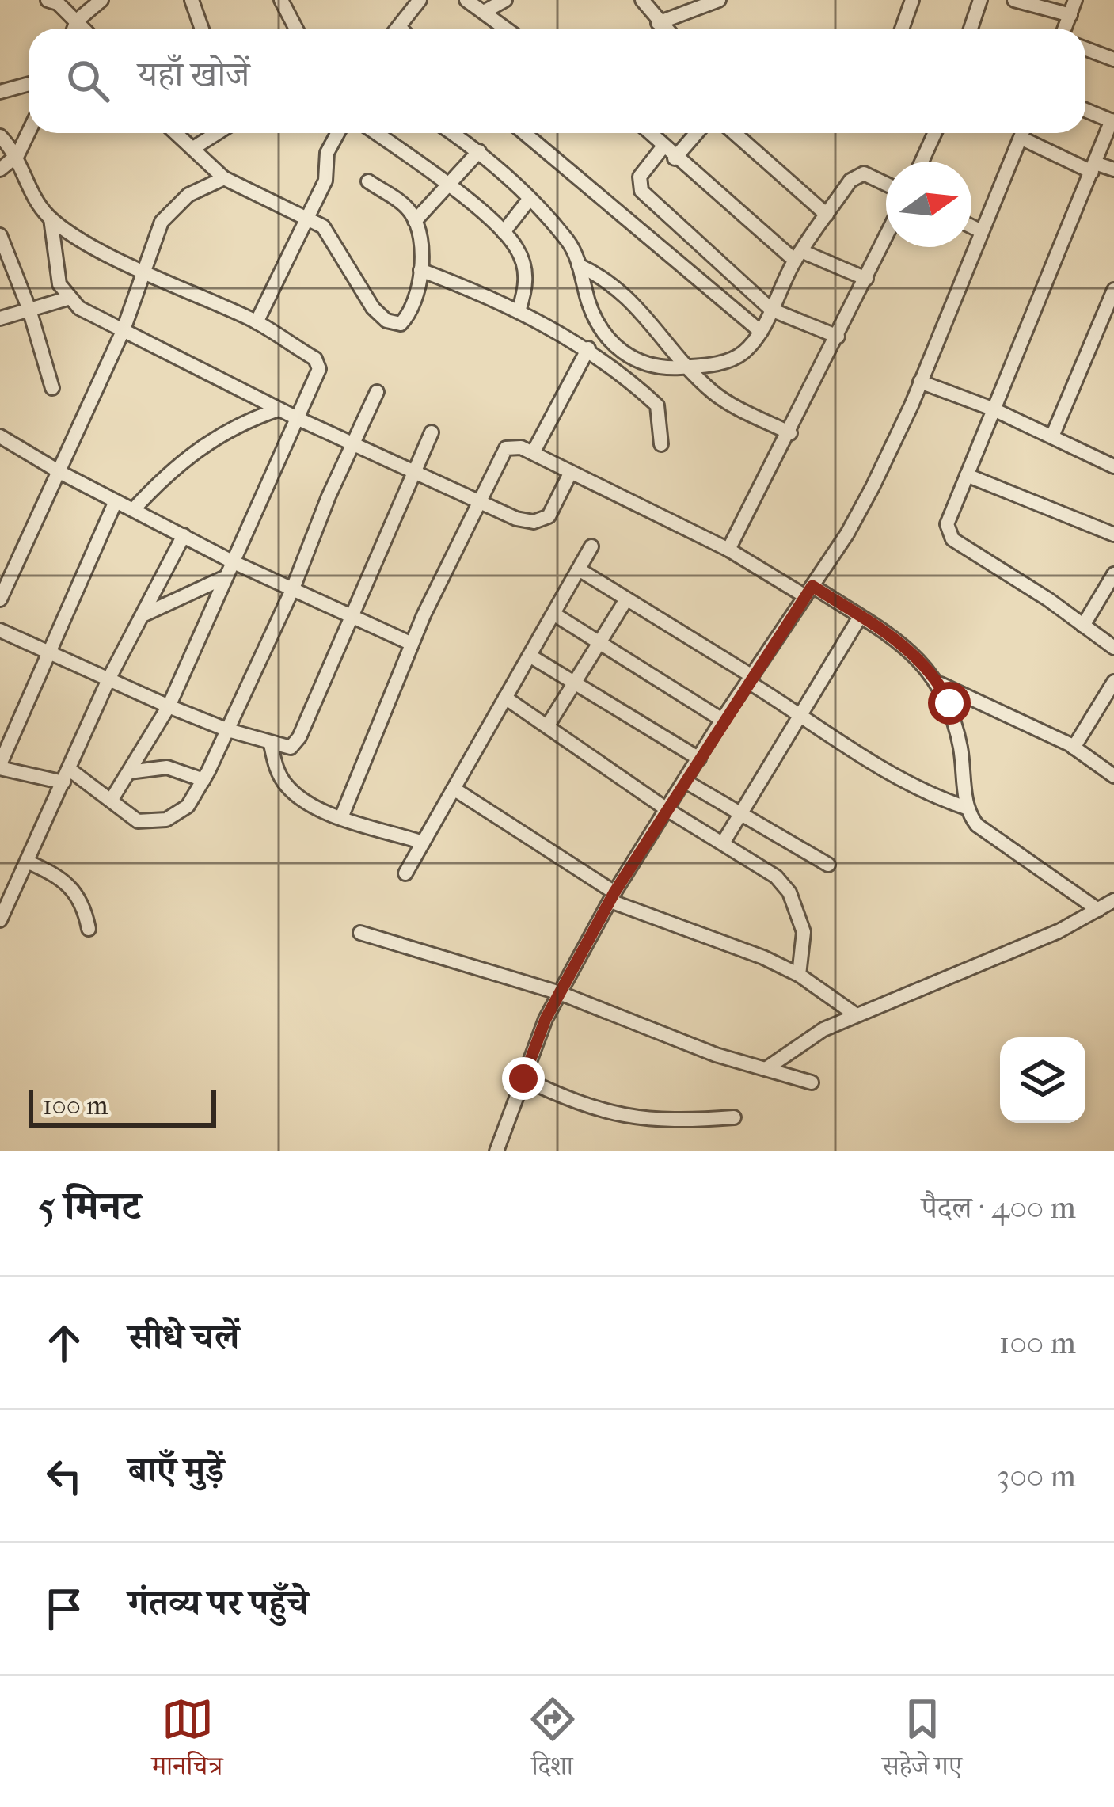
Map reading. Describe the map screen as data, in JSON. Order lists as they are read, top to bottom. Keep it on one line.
{"scale_bar":"100 m","north":"right","page":{"search":"यहाँ खोजें","scale":"100 m","heading":["5 मिनट","पैदल · 400 m"],"list":[["सीधे चलें","100 m"],["बाएँ मुड़ें","300 m"],"गंतव्य पर पहुँचे"],"nav":["मानचित्र","दिशा","सहेजे गए"]}}
